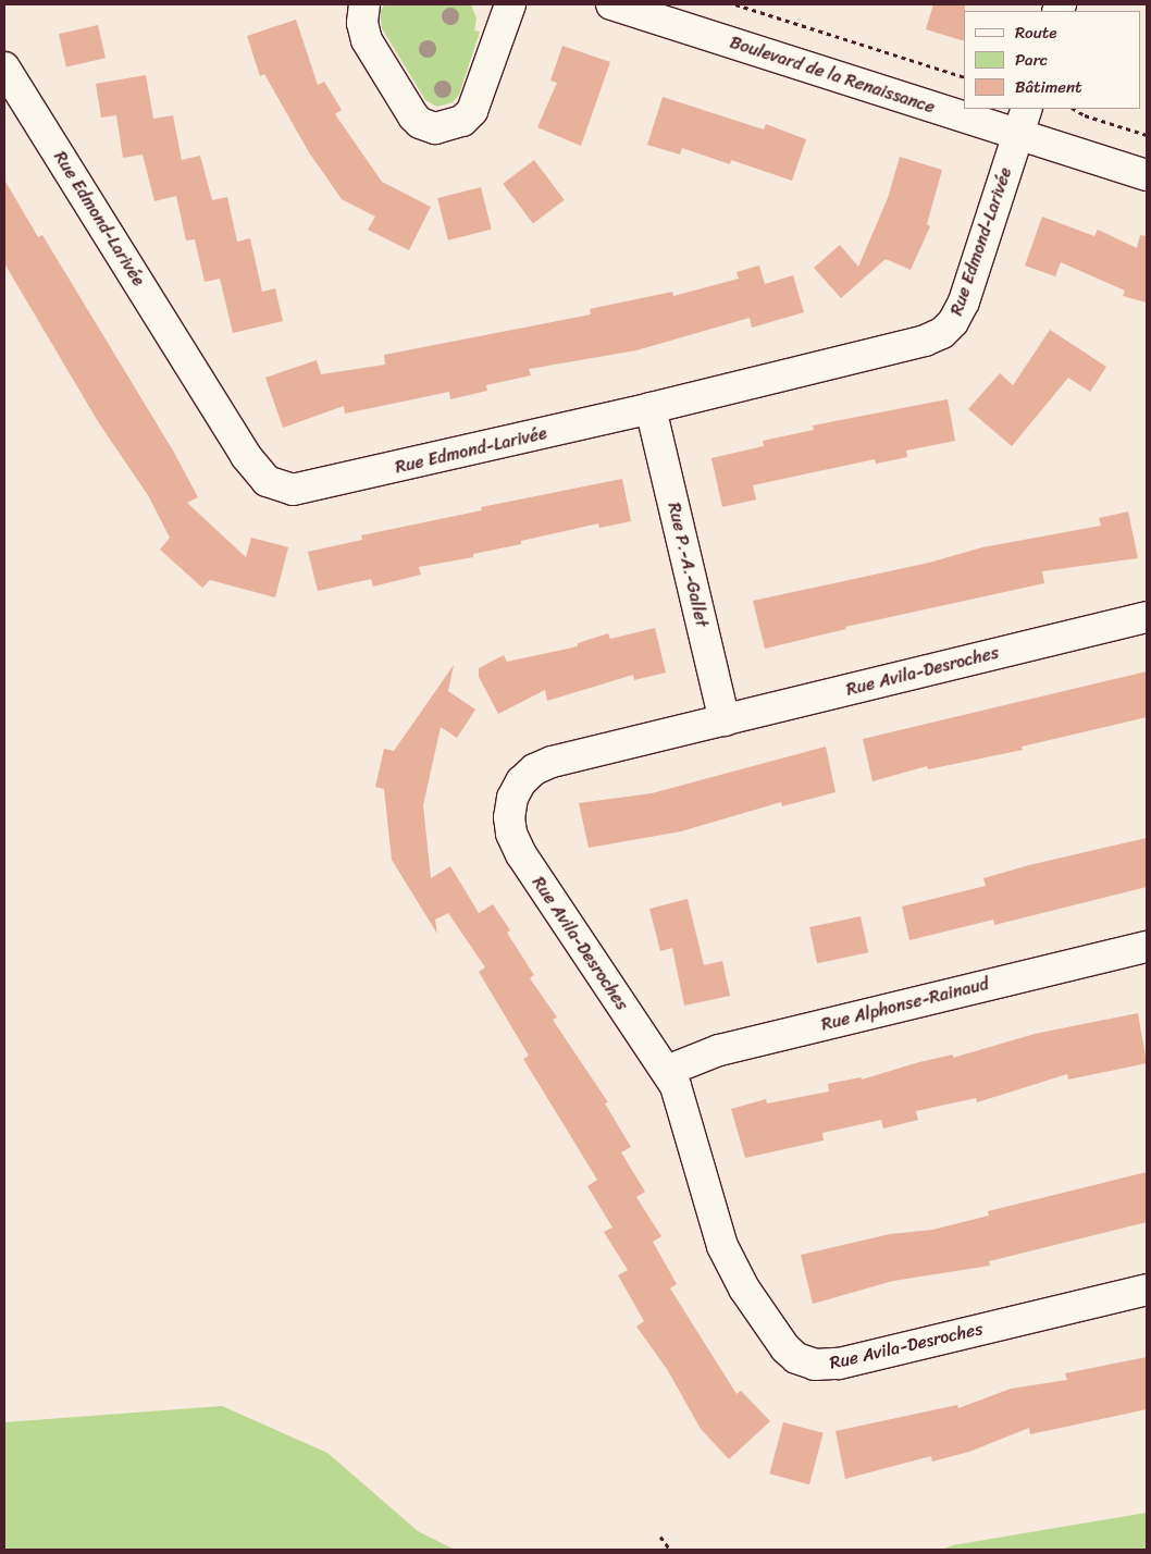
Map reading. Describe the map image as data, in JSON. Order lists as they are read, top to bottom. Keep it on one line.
{"streets":{"street":["Boulevard de la Renaissance","Rue Edmond-Larivée","Rue P.-A.-Gallet","Rue Avila-Desroches","Rue Alphonse-Rainaud"]},"crossings":[["Boulevard de la Renaissance","Rue Edmond-Larivée"],["Rue Edmond-Larivée","Rue P.-A.-Gallet"],["Rue P.-A.-Gallet","Rue Avila-Desroches"],["Rue Avila-Desroches","Rue Alphonse-Rainaud"]],"legend":["Route","Parc","Bâtiment"]}
